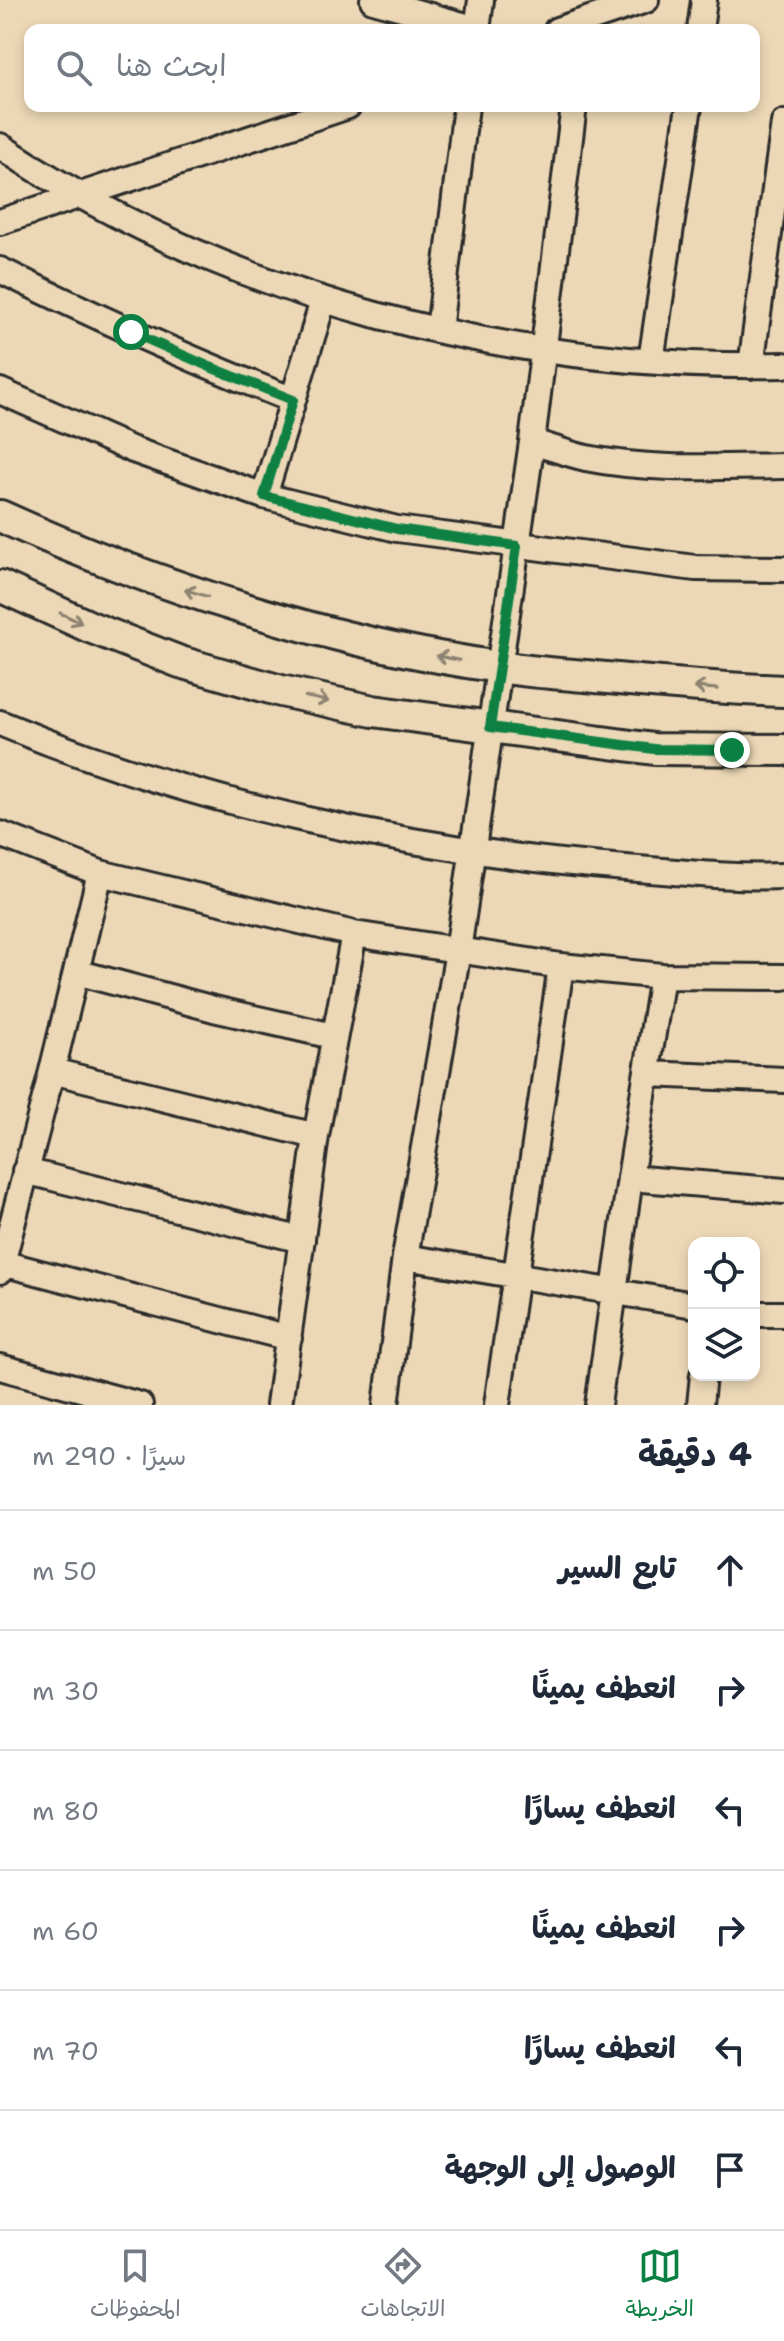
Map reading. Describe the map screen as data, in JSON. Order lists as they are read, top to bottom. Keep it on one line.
{"page":{"search":"ابحث هنا","heading":["4 دقيقة","سيرًا · 290 m"],"list":[["تابع السير","50 m"],["انعطف يمينًا","30 m"],["انعطف يسارًا","80 m"],["انعطف يمينًا","60 m"],["انعطف يسارًا","70 m"],"الوصول إلى الوجهة"],"nav":["الخريطة","الاتجاهات","المحفوظات"]}}
